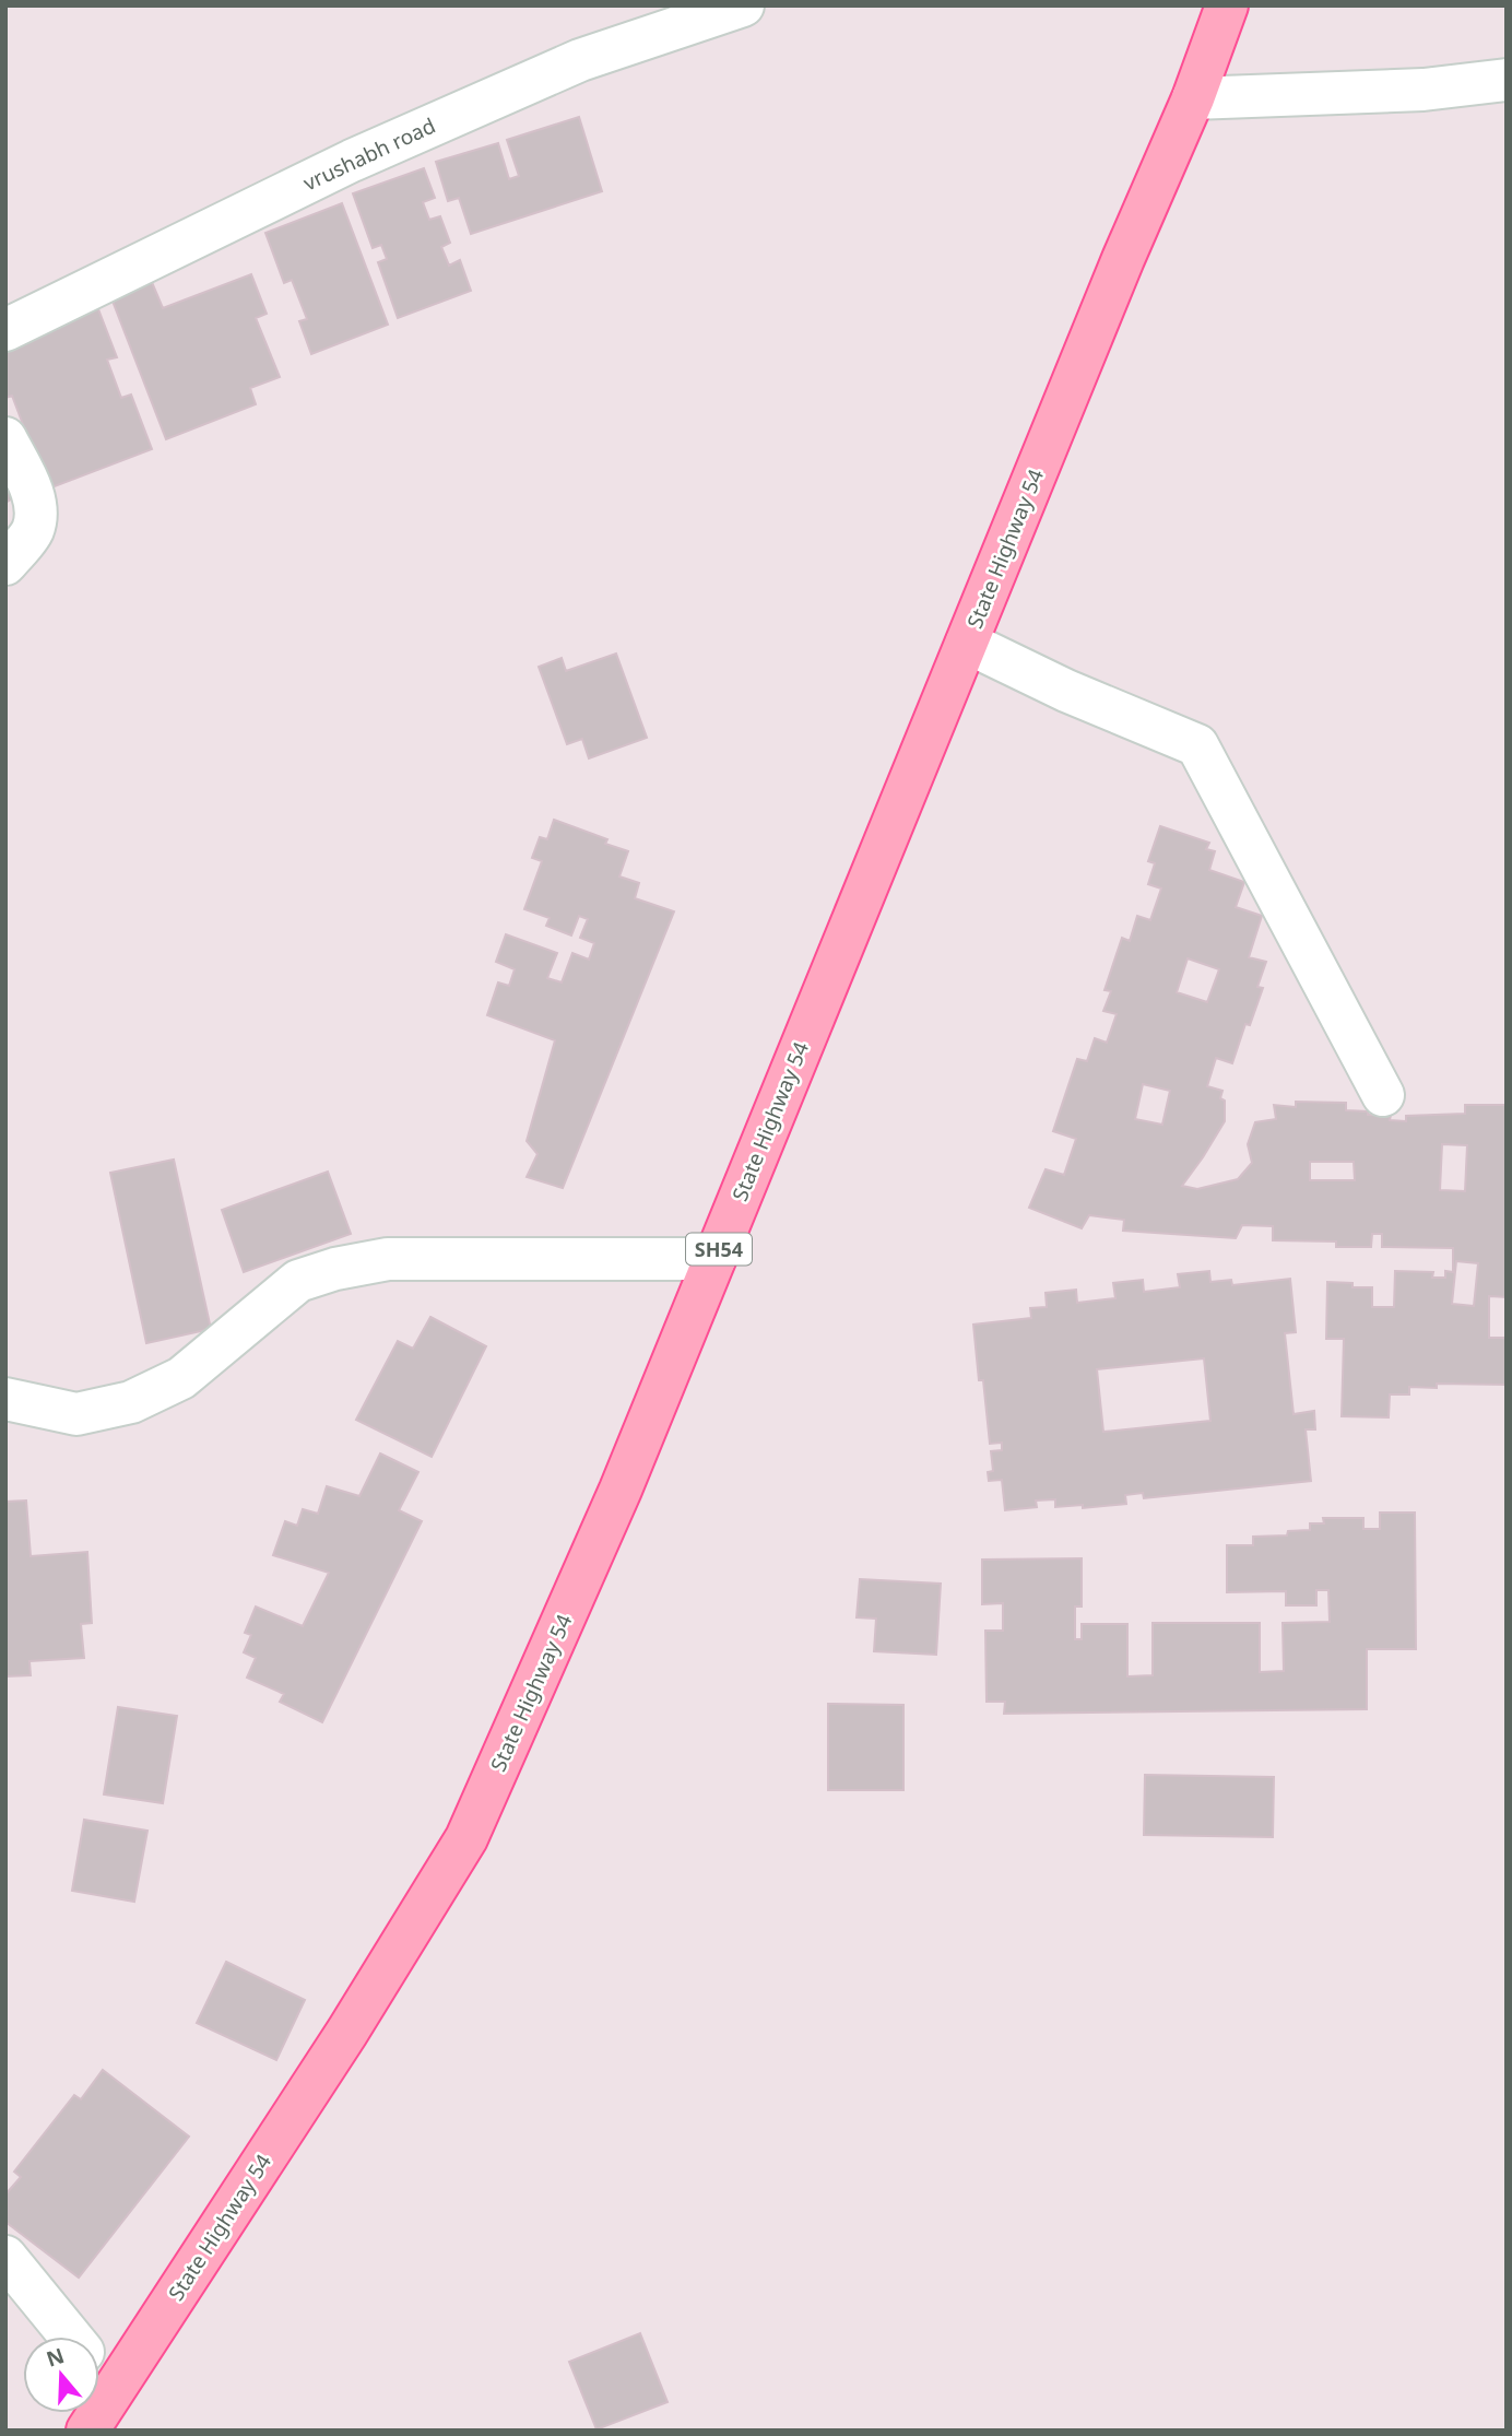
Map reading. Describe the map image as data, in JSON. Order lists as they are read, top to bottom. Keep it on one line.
{"streets":{"main road":["State Highway 54","SH54"],"street":["vrushabh road"]},"north":"top"}
